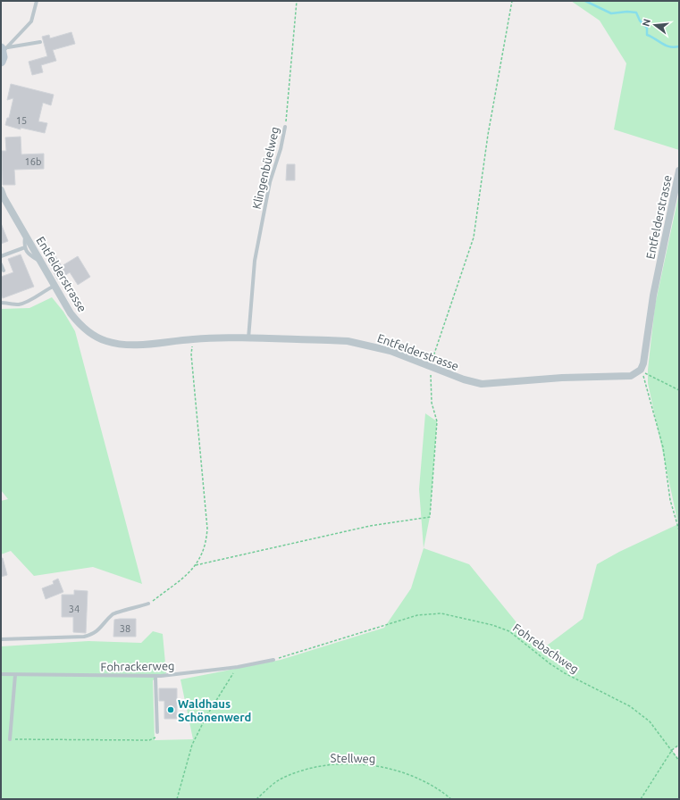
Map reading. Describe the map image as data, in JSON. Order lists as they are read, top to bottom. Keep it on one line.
{"streets":{"street":["Entfelderstrasse"],"lane":["Klingenbüelweg","Fohrackerweg"],"path":["Fohrebachweg","Stellweg"]},"crossings":[["Klingenbüelweg","Entfelderstrasse"],["Fohrebachweg","Fohrackerweg"]],"places":["Waldhaus Schönenwerd"],"house_numbers":["15","16b","34","38"],"north":"left"}
